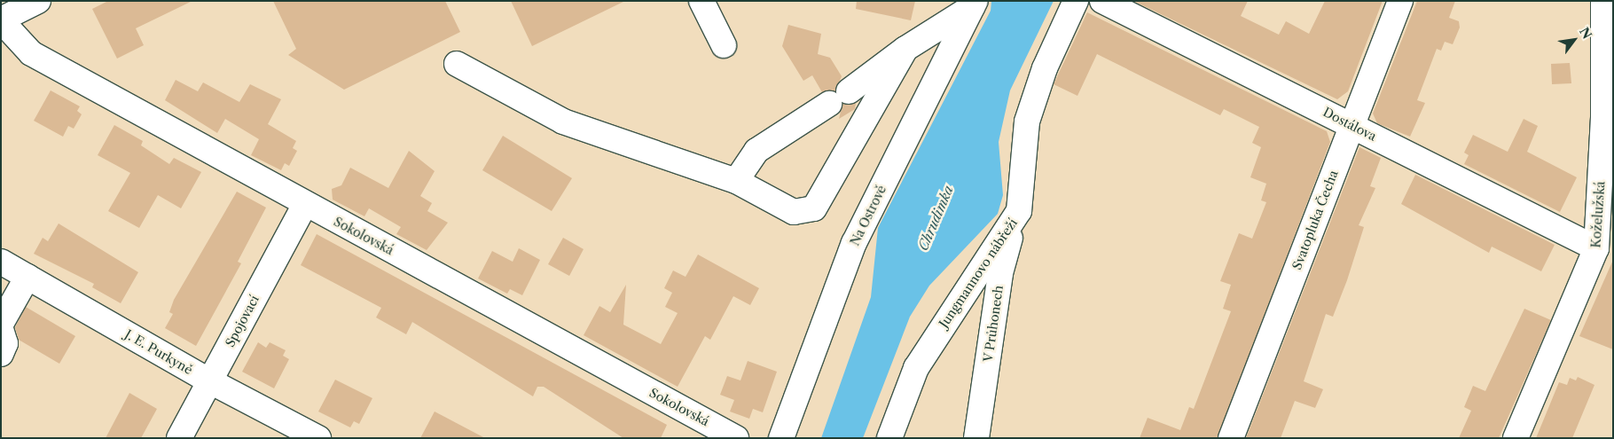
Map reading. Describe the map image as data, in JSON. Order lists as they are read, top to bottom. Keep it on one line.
{"streets":{"street":["Dostálova","Koželužská","Na Ostrově","Svatopluka Čecha","Sokolovská","Jungmannovo nábřeží","Spojovací","V Průhonech","J. E. Purkyně"]},"crossings":[["Dostálova","Koželužská"],["Dostálova","Svatopluka Čecha"],["Sokolovská","Spojovací"],["Jungmannovo nábřeží","V Průhonech"],["Spojovací","J. E. Purkyně"]],"water":["Chrudimka"],"north":"top right"}
